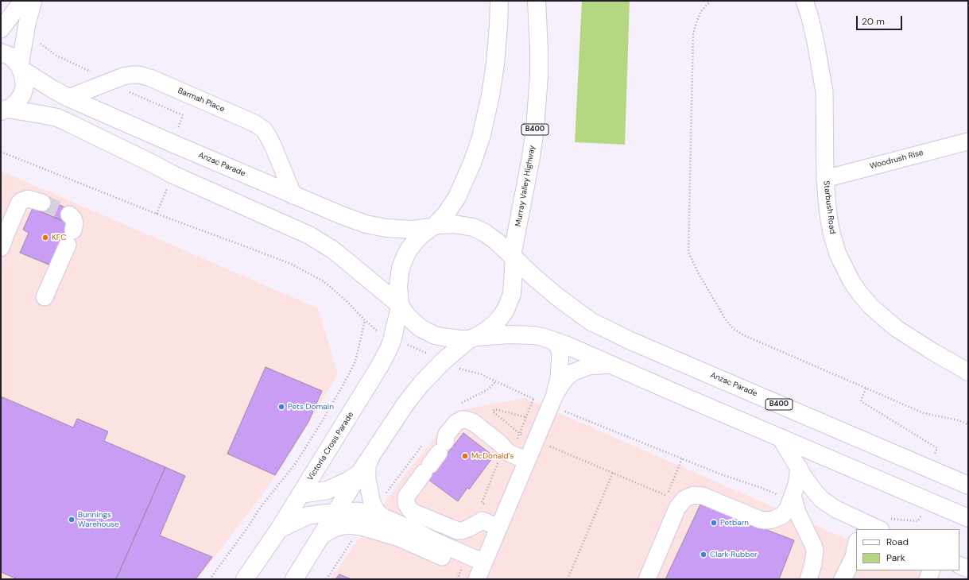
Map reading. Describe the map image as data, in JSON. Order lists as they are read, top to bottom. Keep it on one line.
{"streets":{"main road":["B400","Anzac Parade","Murray Valley Highway","Victoria Cross Parade"],"street":["Barmah Place","Woodrush Rise","Starbush Road"]},"crossings":[["Barmah Place","Anzac Parade"],["B400","Anzac Parade"],["B400","Murray Valley Highway"],["B400","Victoria Cross Parade"],["Woodrush Rise","Starbush Road"],["Anzac Parade","Murray Valley Highway"],["Anzac Parade","Victoria Cross Parade"]],"places":["KFC","Pets Domain","McDonald's","Bunnings Warehouse","Petbarn","Clark Rubber"],"legend":["Road","Park"],"scale_bar":"20 m"}
